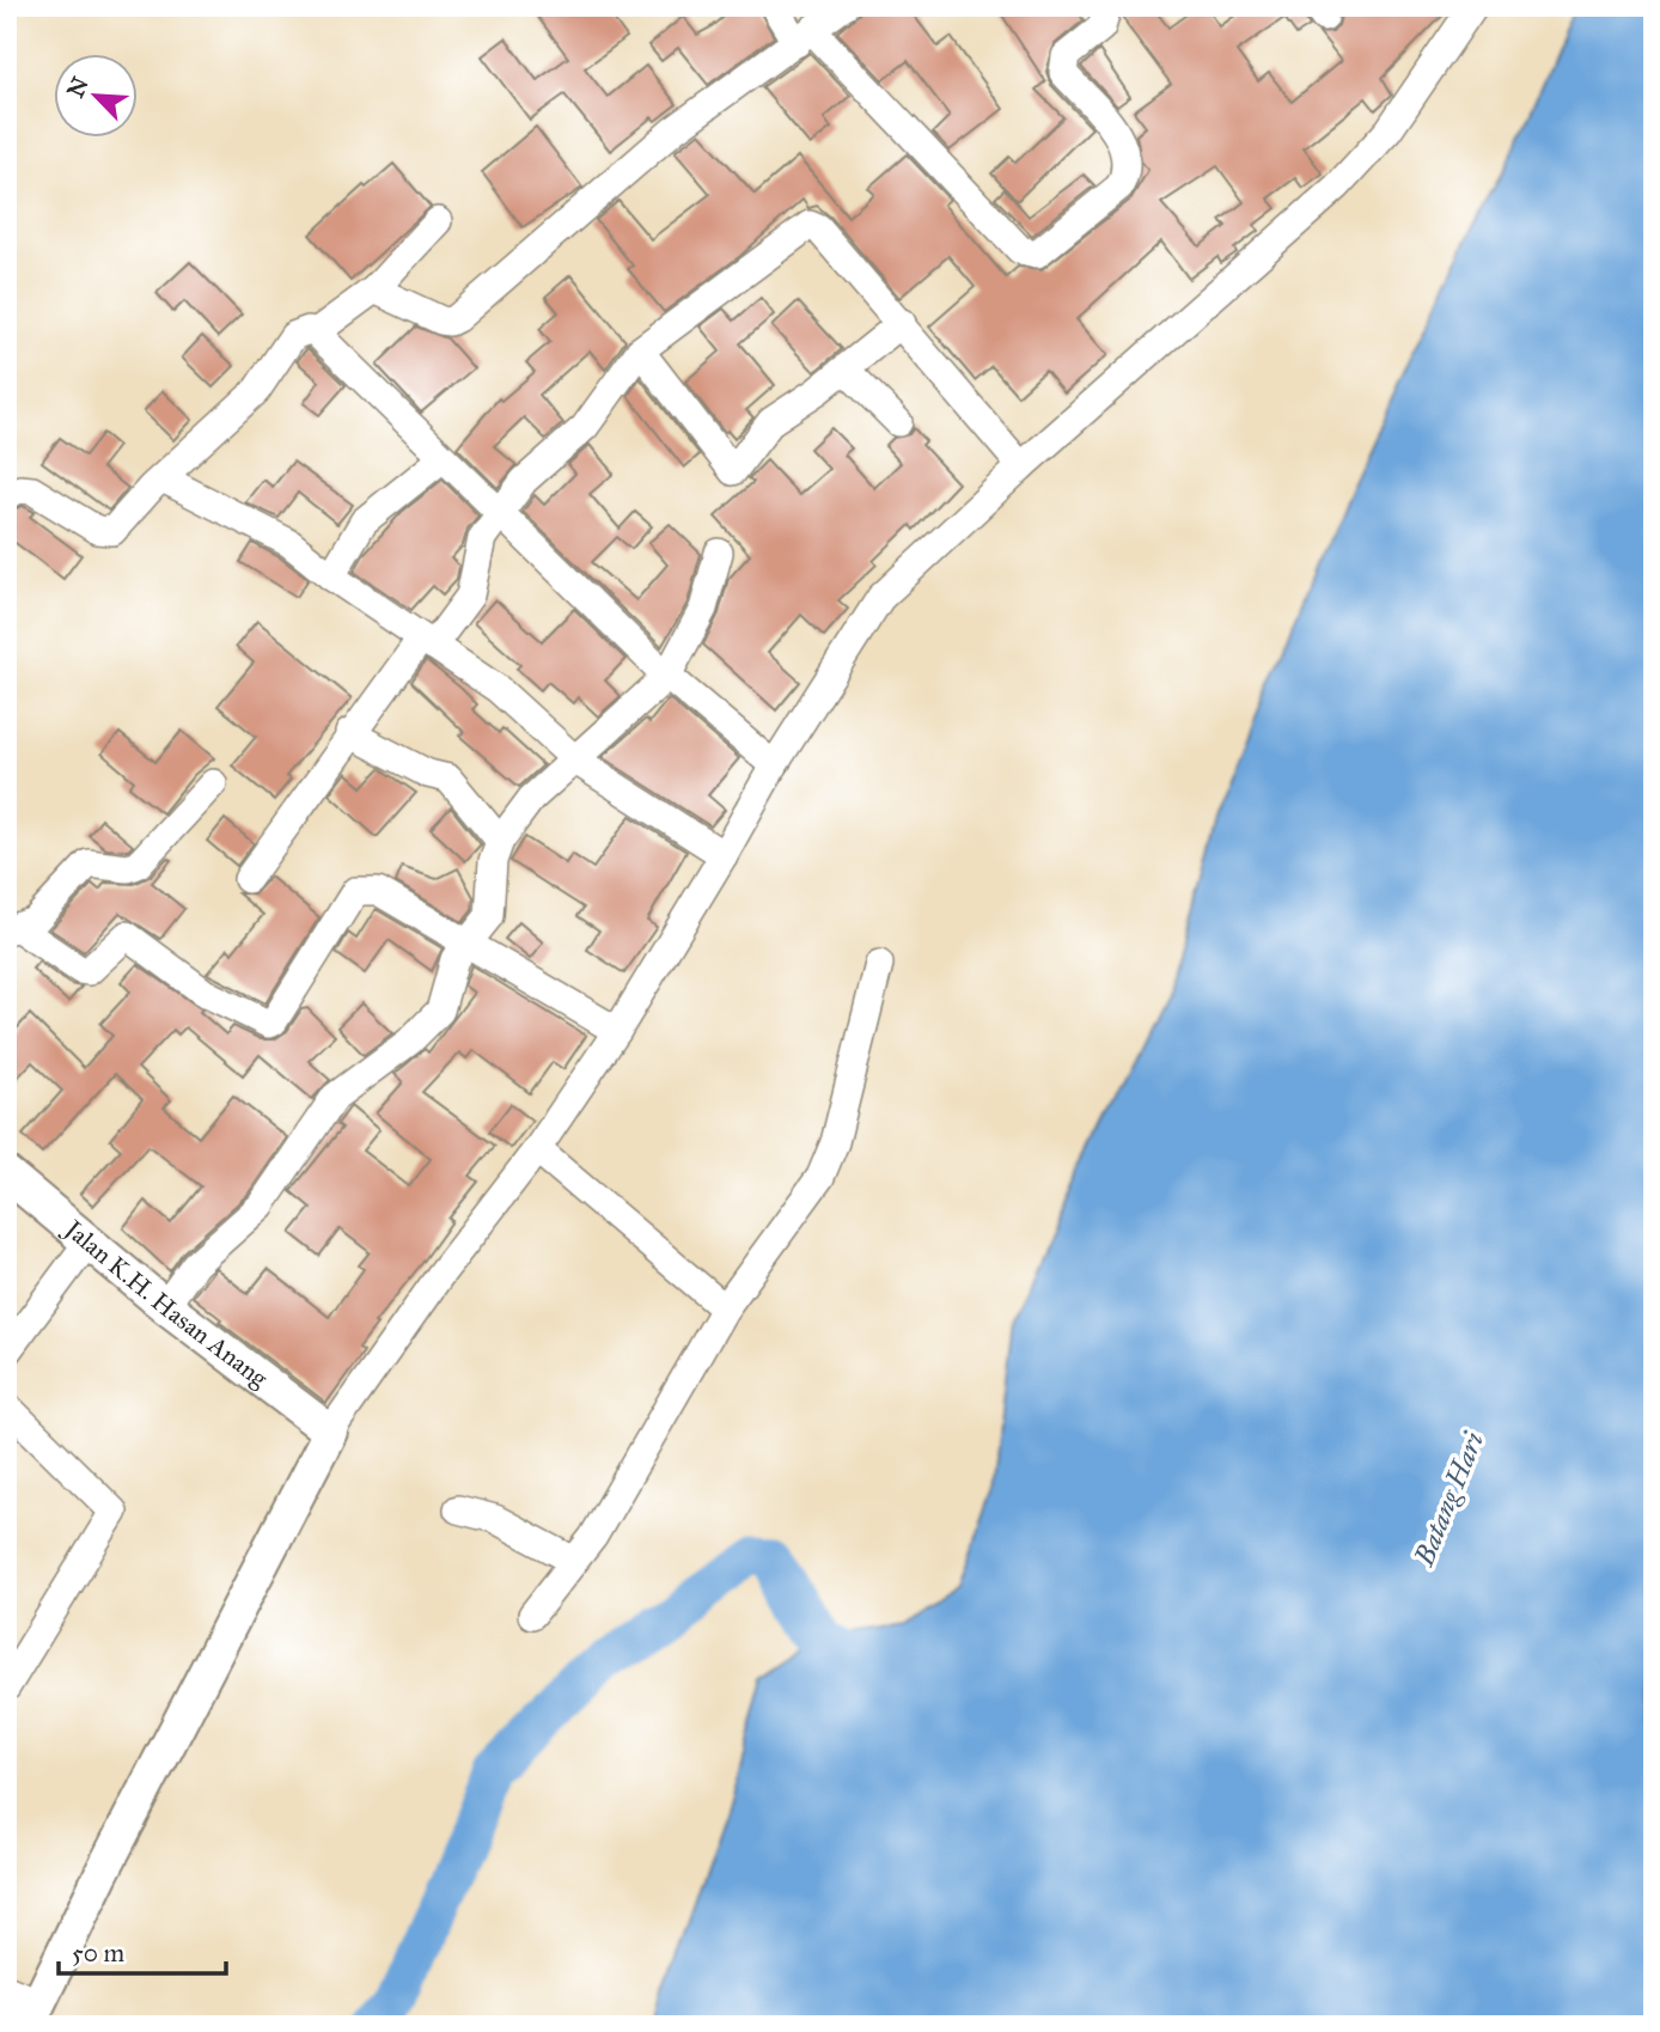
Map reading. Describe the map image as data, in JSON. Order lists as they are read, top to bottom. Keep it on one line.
{"streets":{"main road":["Jalan K.H. Hasan Anang"]},"water":["Batang Hari"],"scale_bar":"50 m","north":"top left"}
